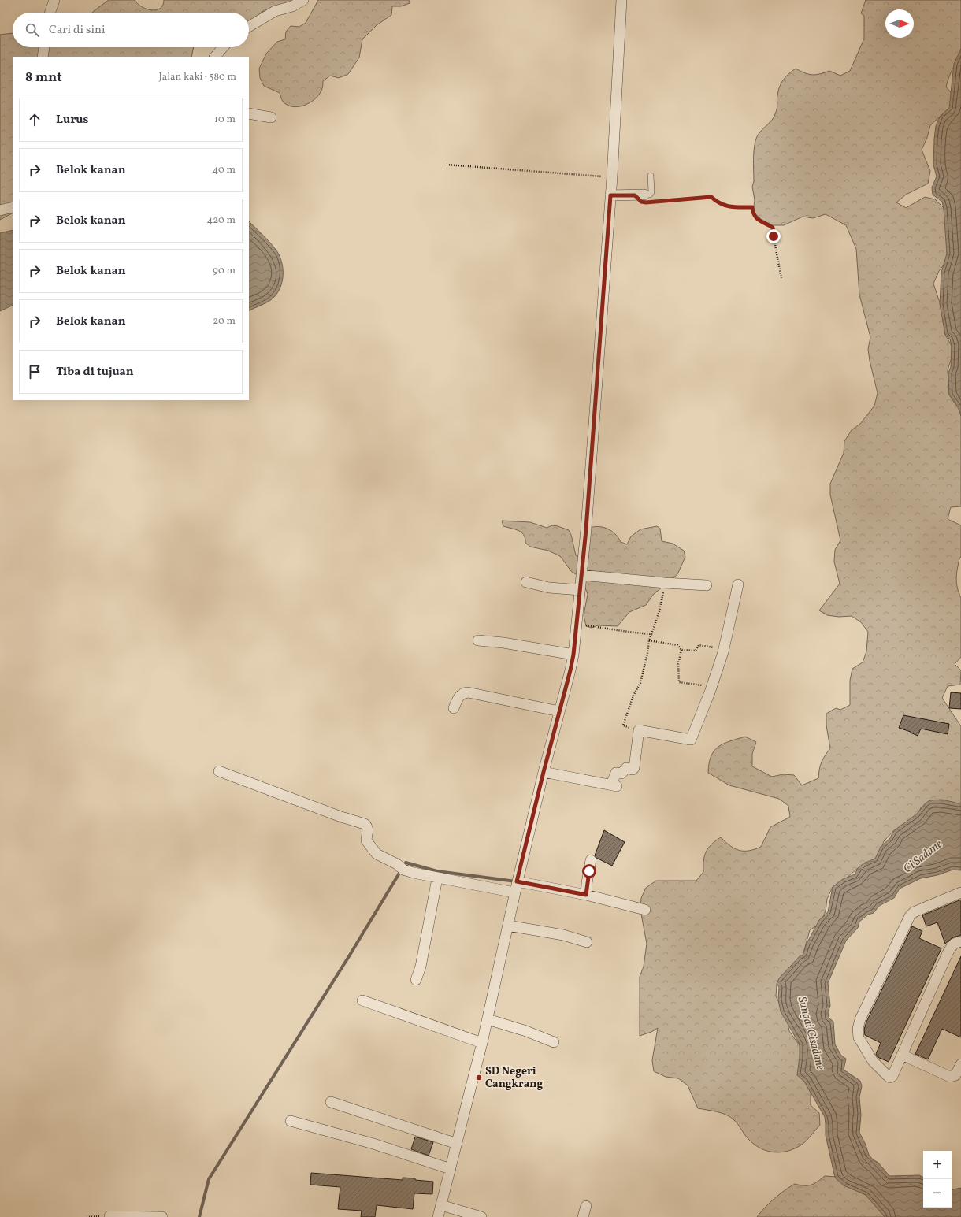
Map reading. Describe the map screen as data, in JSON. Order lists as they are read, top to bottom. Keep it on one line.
{"water":["Ci Sadane","Sungai Cisadane"],"places":["SD Negeri Cangkrang"],"north":"right","page":{"search":"Cari di sini","heading":["8 mnt","Jalan kaki · 580 m"],"list":[["Lurus","10 m"],["Belok kanan","40 m"],["Belok kanan","420 m"],["Belok kanan","90 m"],["Belok kanan","20 m"],"Tiba di tujuan"],"map_buttons":["+","−"]}}
